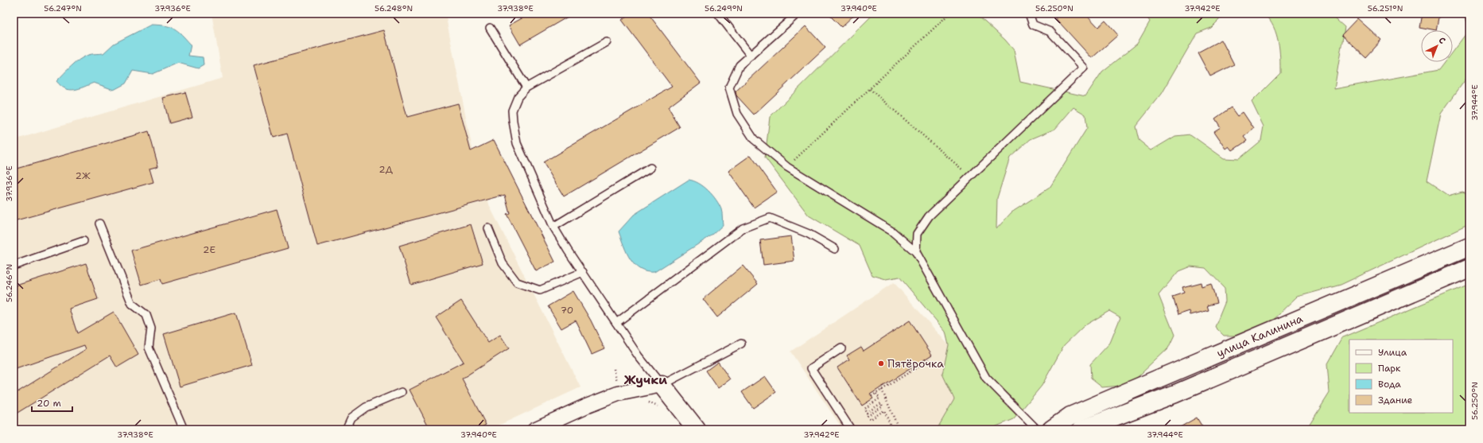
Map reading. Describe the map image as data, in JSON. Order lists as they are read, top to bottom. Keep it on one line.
{"streets":{"street":["улица Калинина"]},"districts":["Жучки"],"places":["Пятёрочка"],"house_numbers":["2Д","2Ж","2Е","70"],"legend":["Улица","Парк","Вода","Здание"],"scale_bar":"20 m","north":"top right","coordinates":["56.247°N","37.936°E","56.248°N","37.938°E","56.249°N","37.940°E","56.250°N","37.942°E","56.251°N","37.944°E","56.246°N"]}
